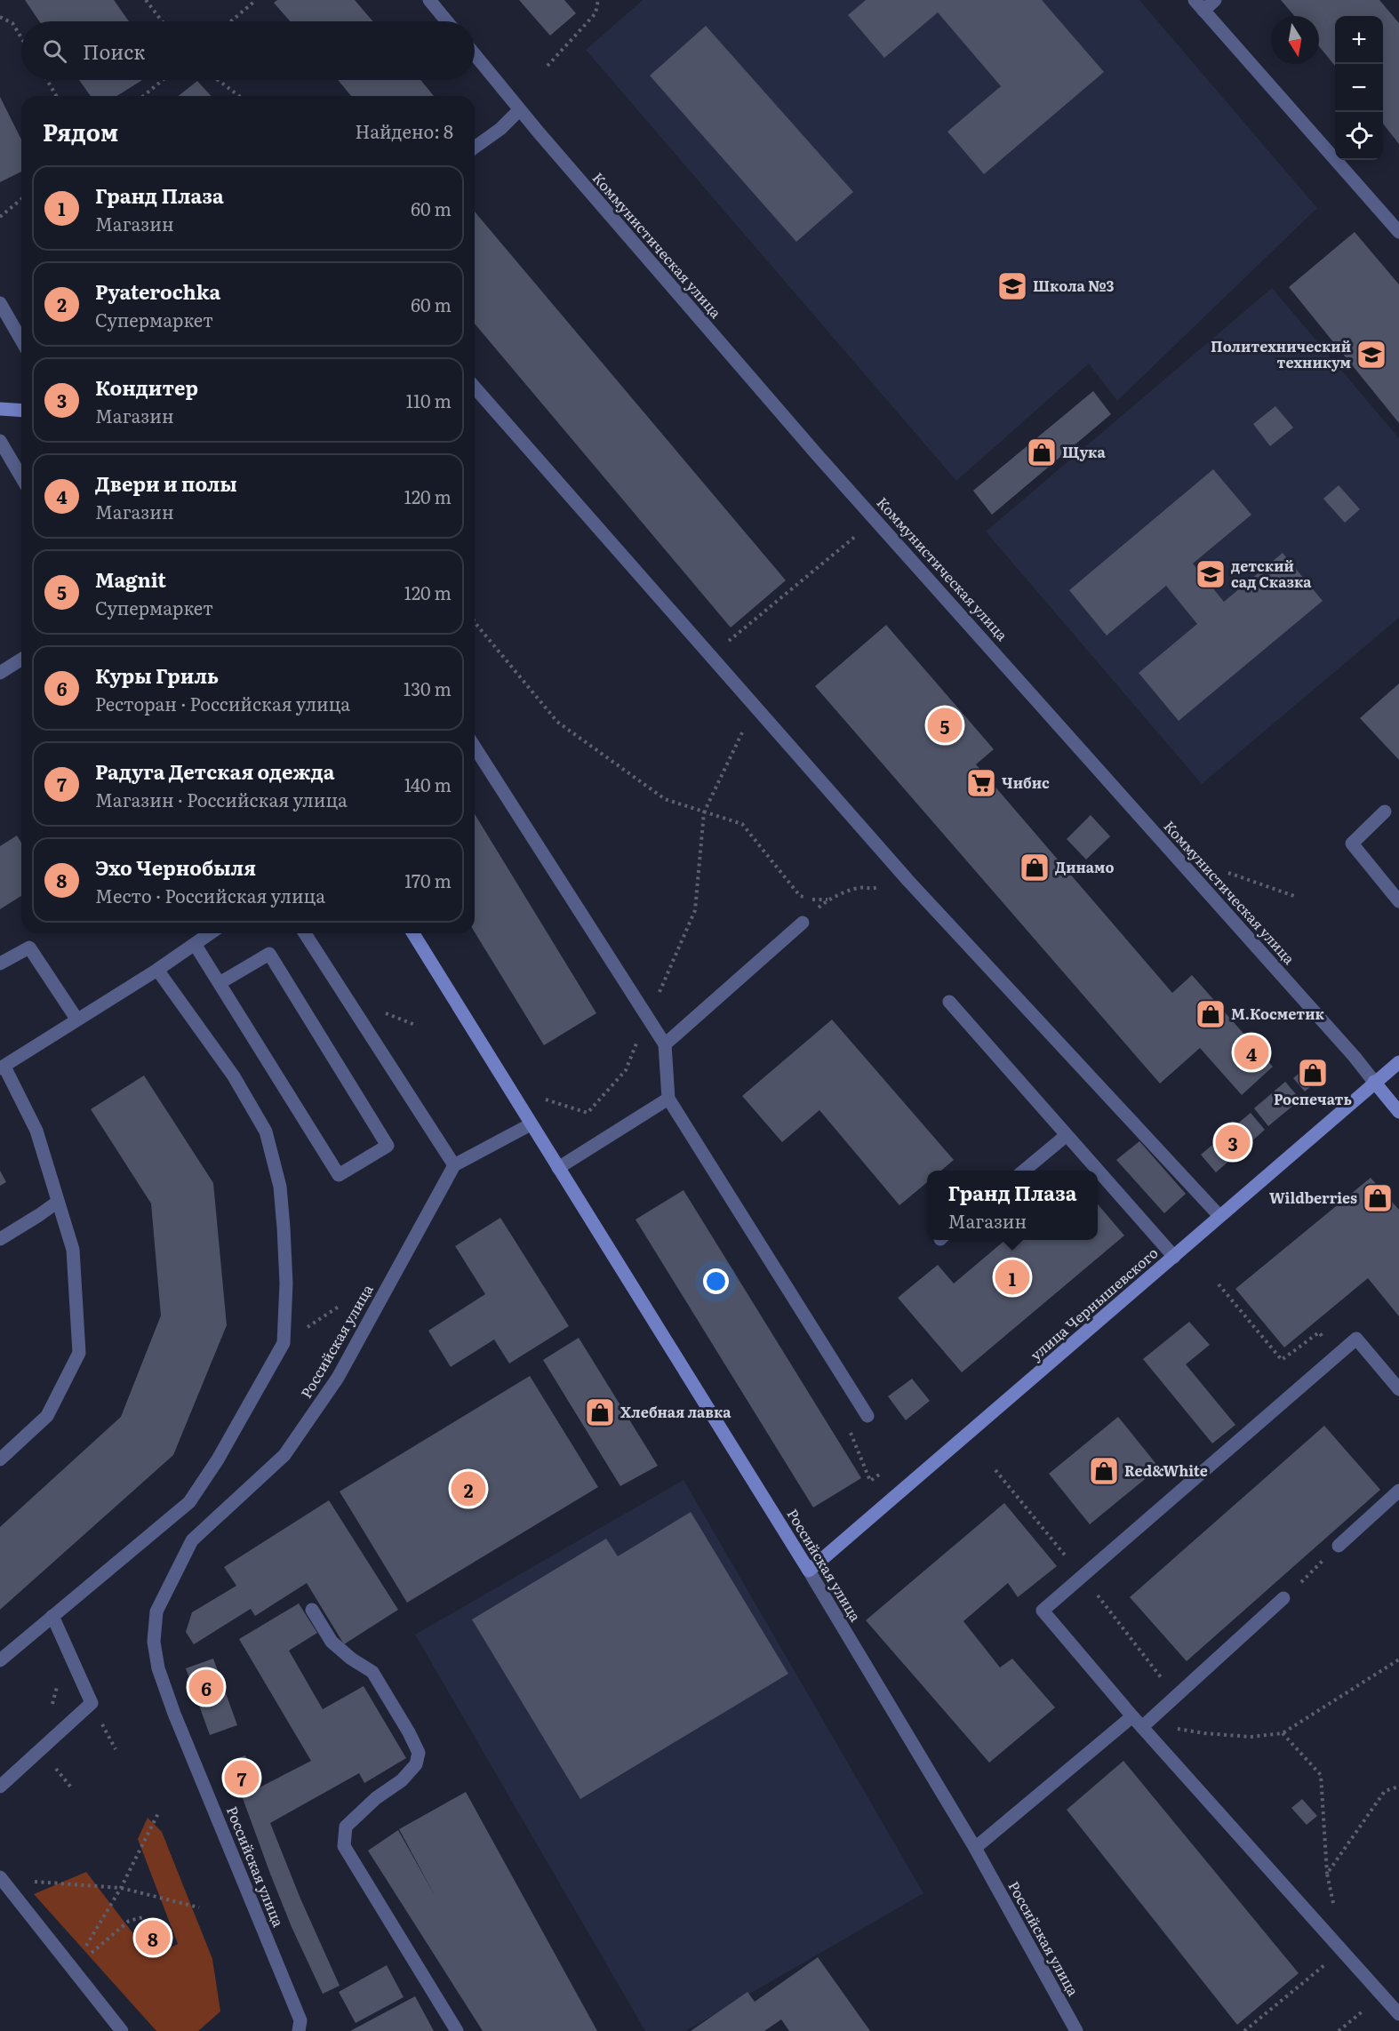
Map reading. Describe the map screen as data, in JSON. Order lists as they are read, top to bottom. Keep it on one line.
{"streets":{"main road":["Коммунистическая улица","улица Чернышевского","Российская улица"]},"crossings":[["Коммунистическая улица","улица Чернышевского"],["улица Чернышевского","Российская улица"]],"places":{"school or university":["Школа №3","Политехнический техникум","детский сад Сказка"],"shop":["Щука","Динамо","М.Косметик","Роспечать","Wildberries","Хлебная лавка","Red&White"],"supermarket":["Чибис"]},"north":"bottom","page":{"map_buttons":["+","−"],"search":"Поиск","heading":["Рядом","Найдено: 8"],"list":[{"mark":"1","name":"Гранд Плаза","note":"Магазин","value":"60 m"},{"mark":"2","name":"Pyaterochka","note":"Супермаркет","value":"60 m"},{"mark":"3","name":"Кондитер","note":"Магазин","value":"110 m"},{"mark":"4","name":"Двери и полы","note":"Магазин","value":"120 m"},{"mark":"5","name":"Magnit","note":"Супермаркет","value":"120 m"},{"mark":"6","name":"Куры Гриль","note":"Ресторан · Российская улица","value":"130 m"},{"mark":"7","name":"Радуга Детская одежда","note":"Магазин · Российская улица","value":"140 m"},{"mark":"8","name":"Эхо Чернобыля","note":"Место · Российская улица","value":"170 m"}],"pins":["5","4","3","1","2","6","7","8"],"popup":["Гранд Плаза","Магазин"]}}
